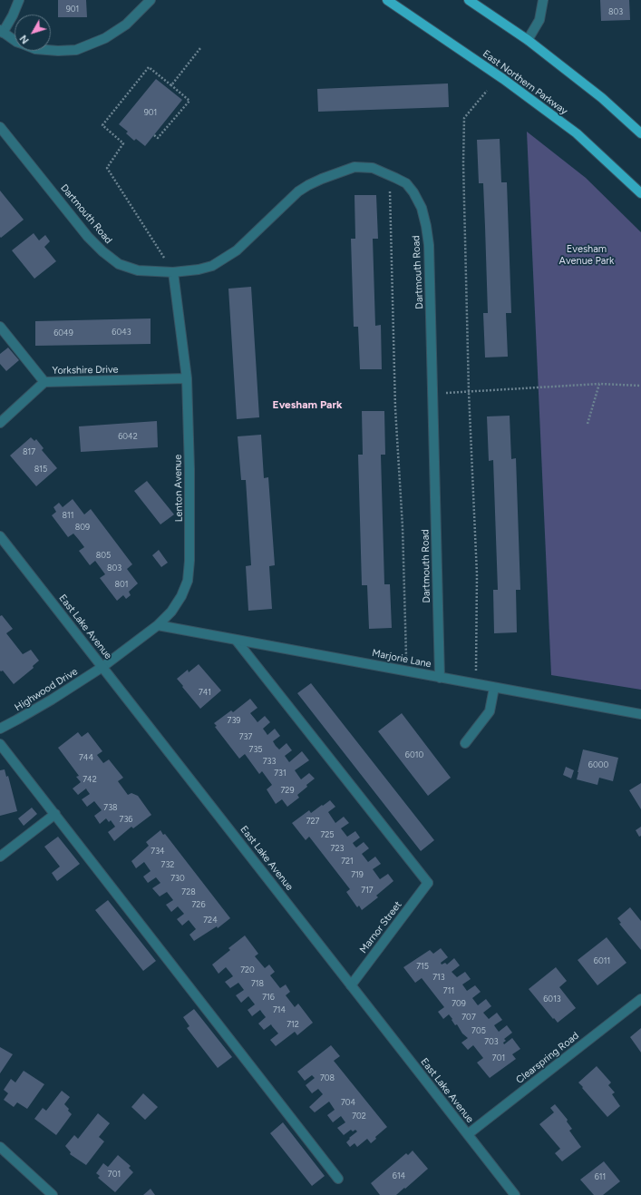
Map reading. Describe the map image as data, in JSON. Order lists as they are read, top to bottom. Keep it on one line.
{"streets":{"main road":["East Northern Parkway"],"street":["Dartmouth Road","Yorkshire Drive","Lenton Avenue","East Lake Avenue","Marjorie Lane","Highwood Drive","Marnor Street","Clearspring Road"]},"crossings":[["Dartmouth Road","Lenton Avenue"],["Dartmouth Road","Marjorie Lane"],["Yorkshire Drive","Lenton Avenue"],["Lenton Avenue","East Lake Avenue"],["Lenton Avenue","Marjorie Lane"],["Lenton Avenue","Highwood Drive"],["East Lake Avenue","Highwood Drive"],["East Lake Avenue","Marnor Street"],["East Lake Avenue","Clearspring Road"],["Marjorie Lane","Marnor Street"]],"districts":["Evesham Park"],"parks":["Evesham Avenue Park"],"house_numbers":["901","803","901","6043","6049","6042","817","815","811","809","805","803","801","741","739","737","735","6010","744","733","6000","731","742","729","738","736","727","725","723","734","721","732","719","730","717","728","726","724","6011","715","720","713","718","711","716","6013","709","714","707","712","705","703","701","708","704","702","701","614","611"],"north":"bottom left"}
